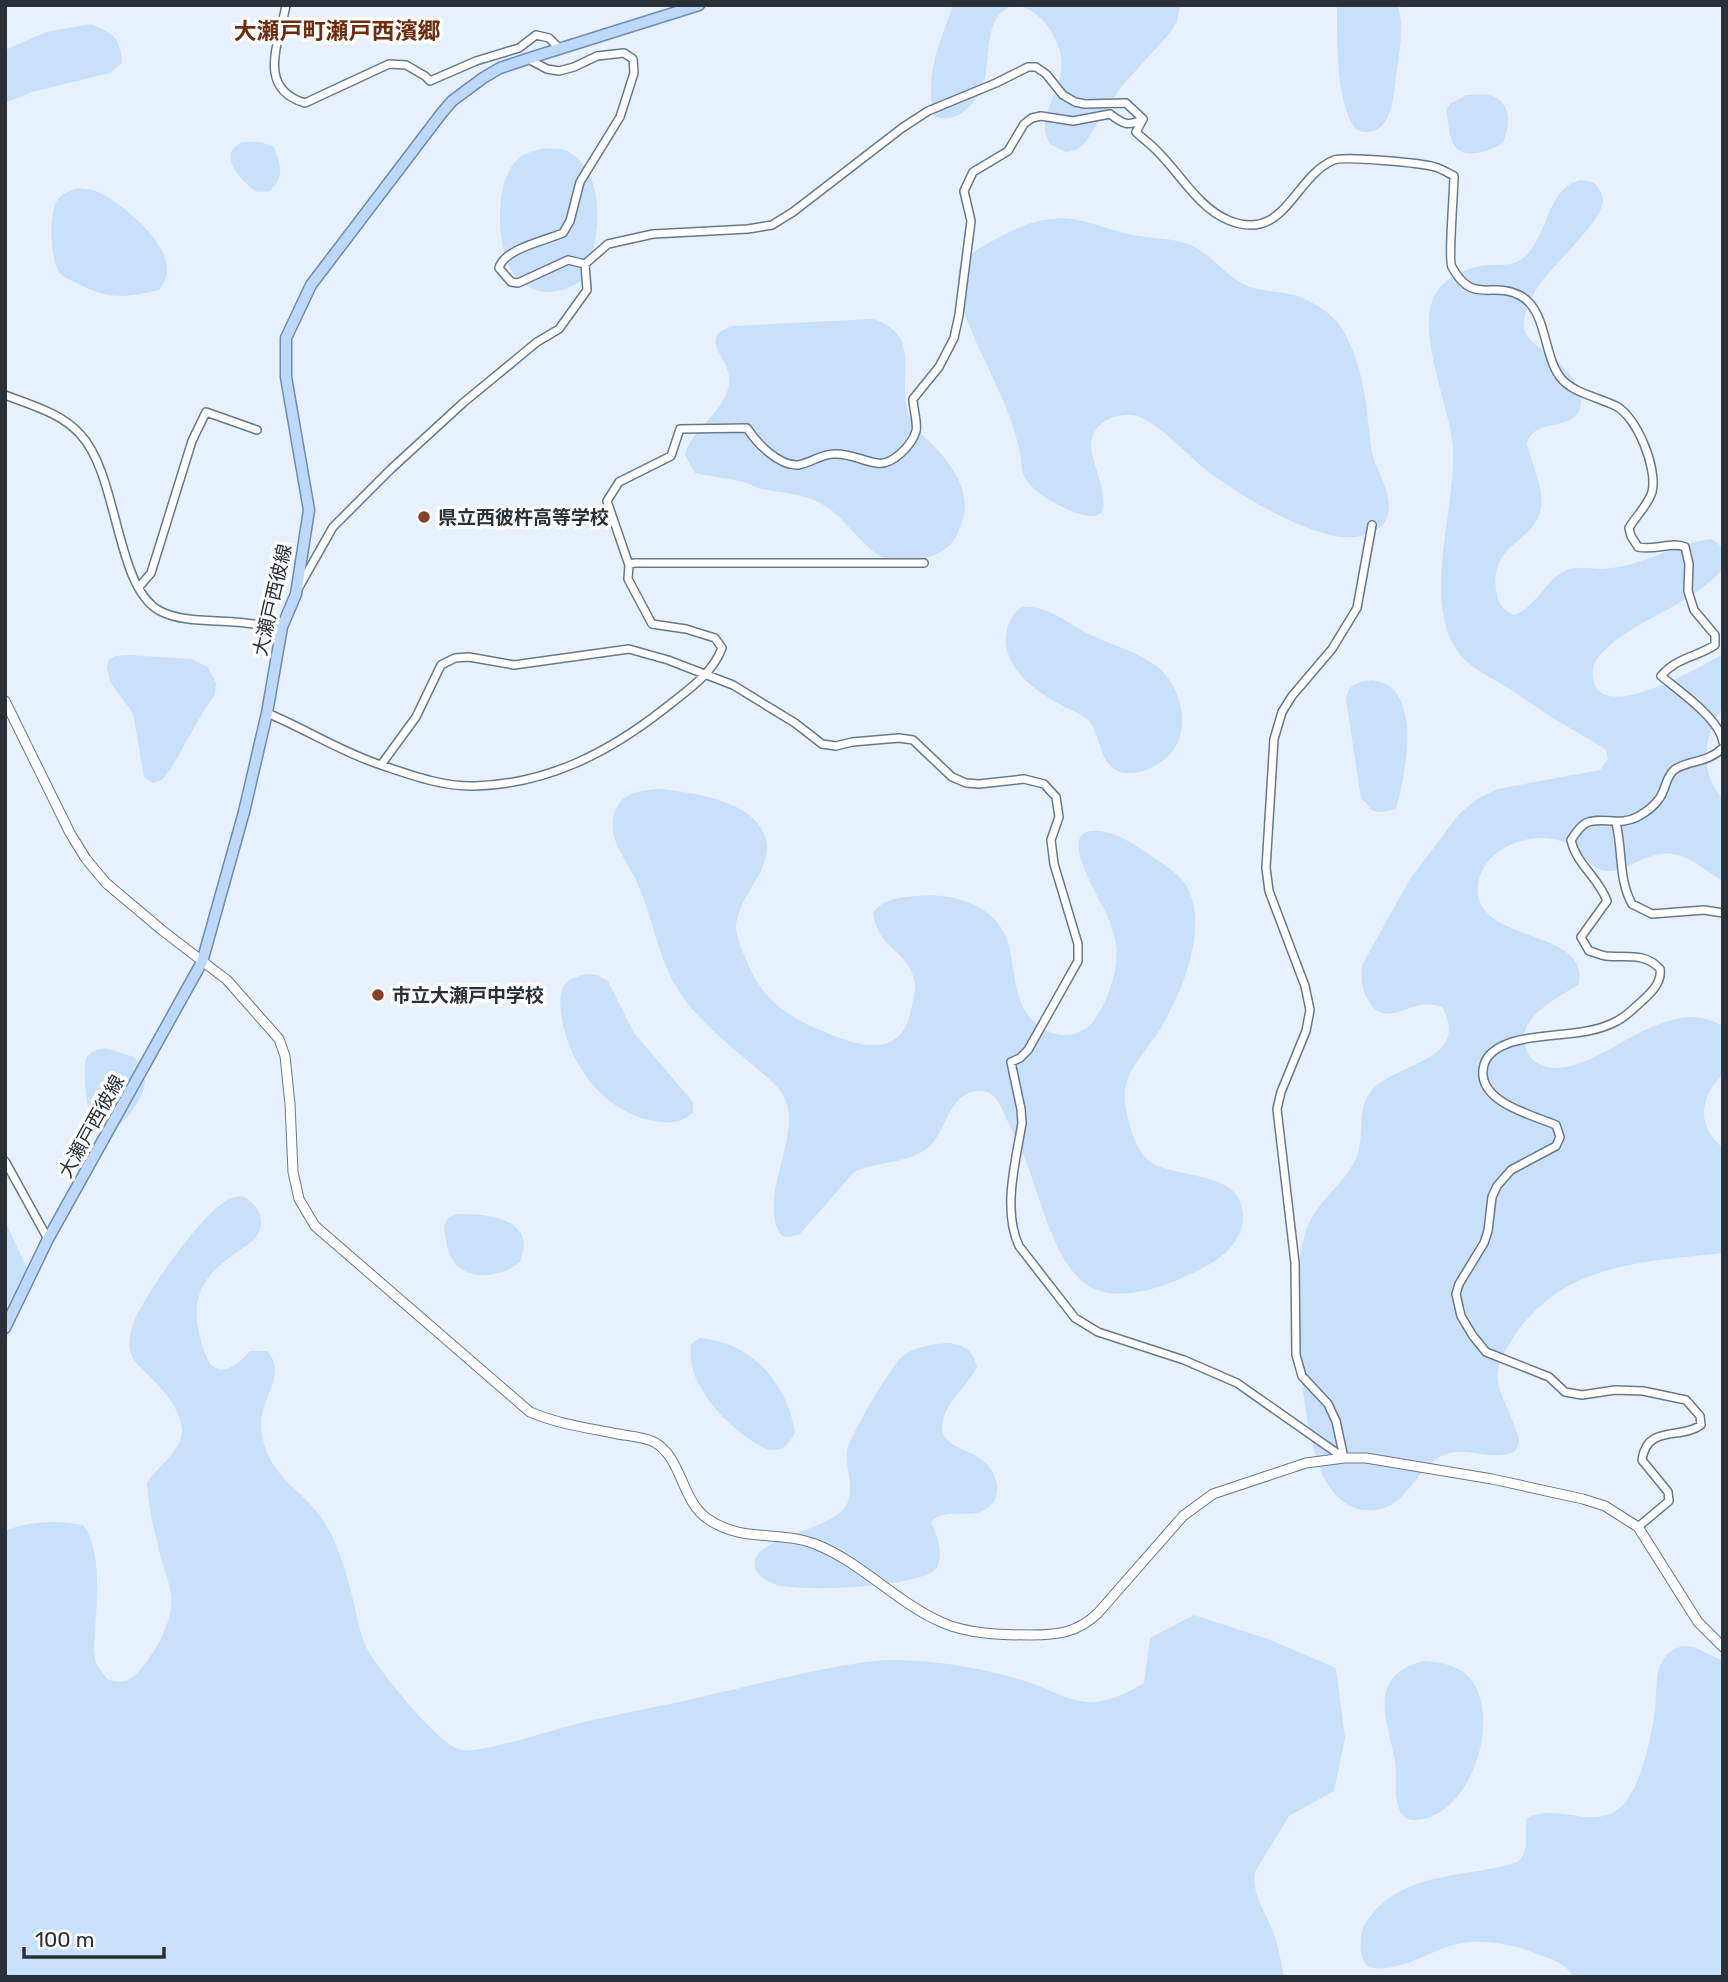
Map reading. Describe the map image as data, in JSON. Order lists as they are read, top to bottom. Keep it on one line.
{"streets":{"main road":["大瀬戸西彼線"]},"districts":["大瀬戸町瀬戸西濱郷"],"places":["県立西彼杵高等学校","市立大瀬戸中学校"],"scale_bar":"100 m"}
